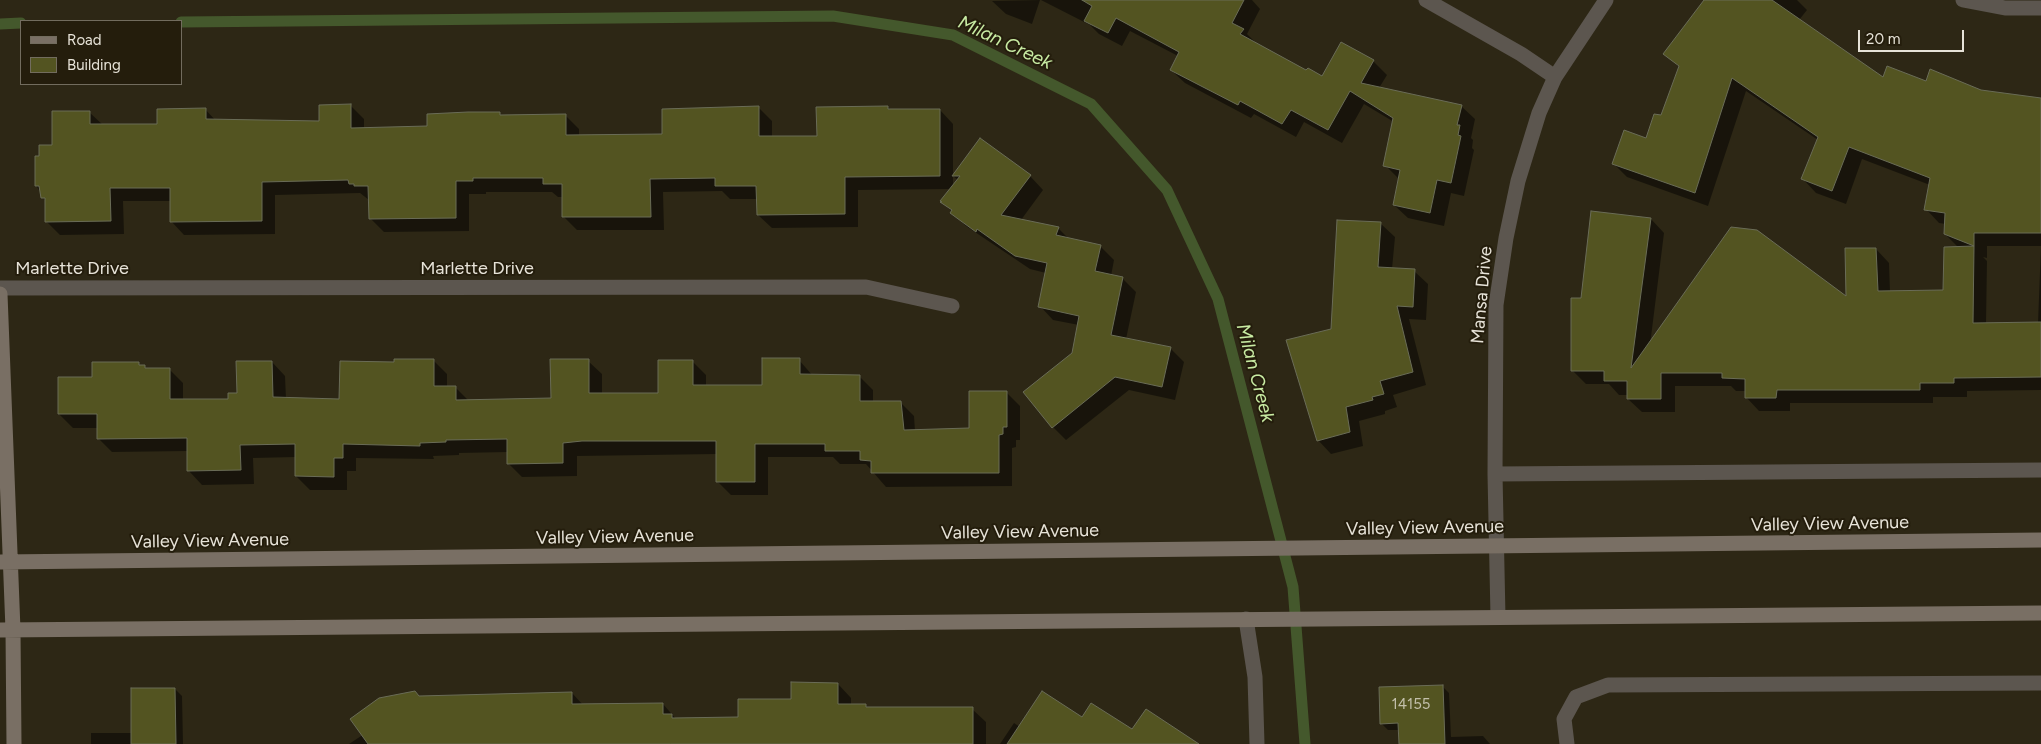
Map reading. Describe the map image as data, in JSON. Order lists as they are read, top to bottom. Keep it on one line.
{"streets":{"main road":["Valley View Avenue"],"street":["Marlette Drive","Mansa Drive"]},"crossings":[["Mansa Drive","Valley View Avenue"]],"water":["Milan Creek"],"house_numbers":["14155"],"legend":["Road","Building"],"scale_bar":"20 m"}
